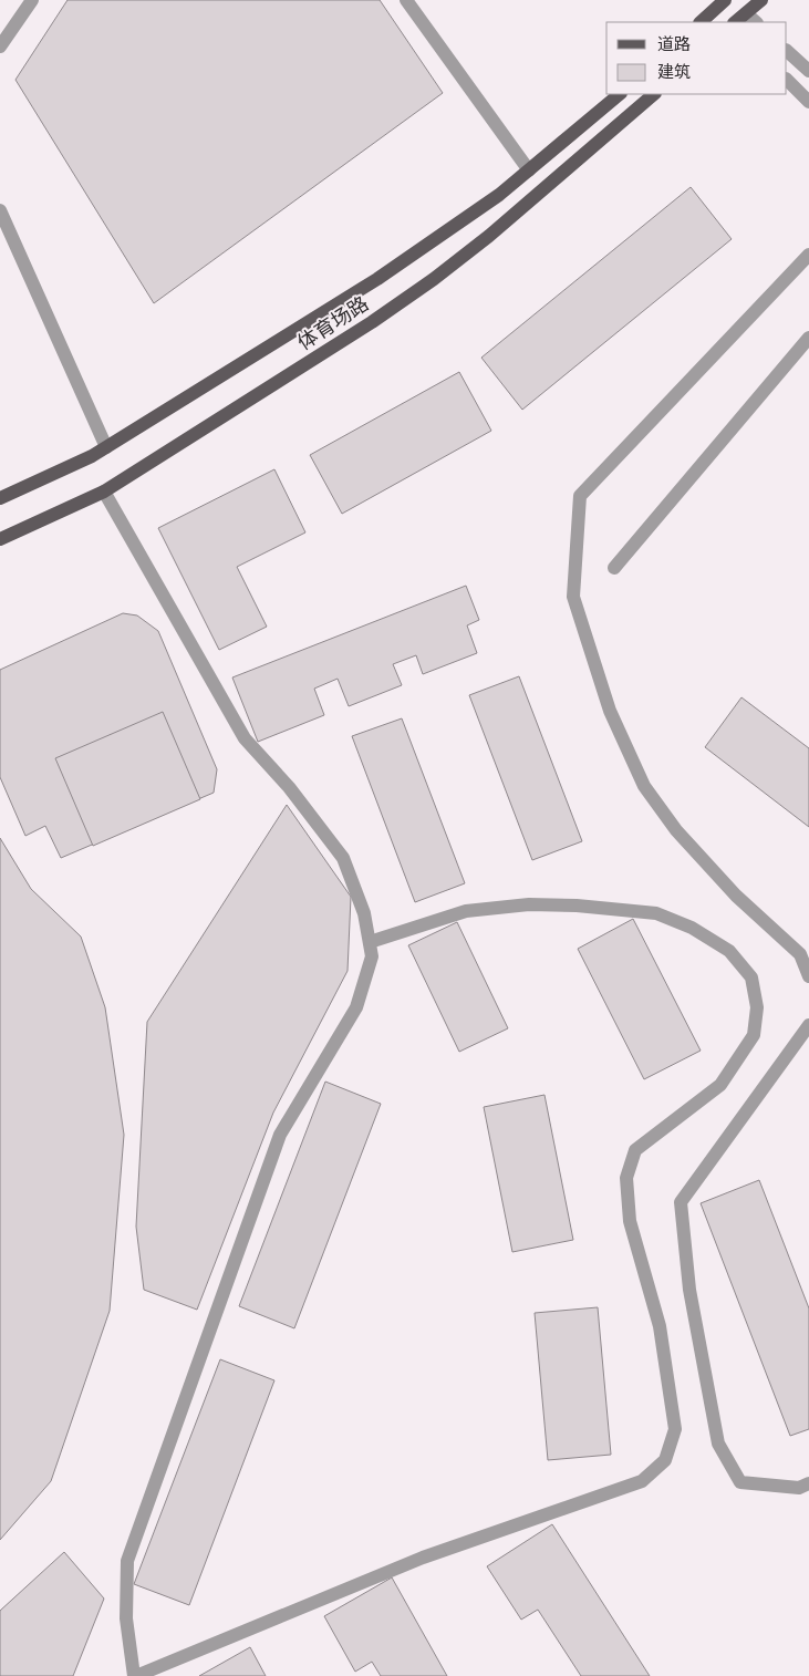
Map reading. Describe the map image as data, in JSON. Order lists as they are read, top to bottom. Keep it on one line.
{"streets":{"main road":["体育场路"]},"legend":["道路","建筑"]}
